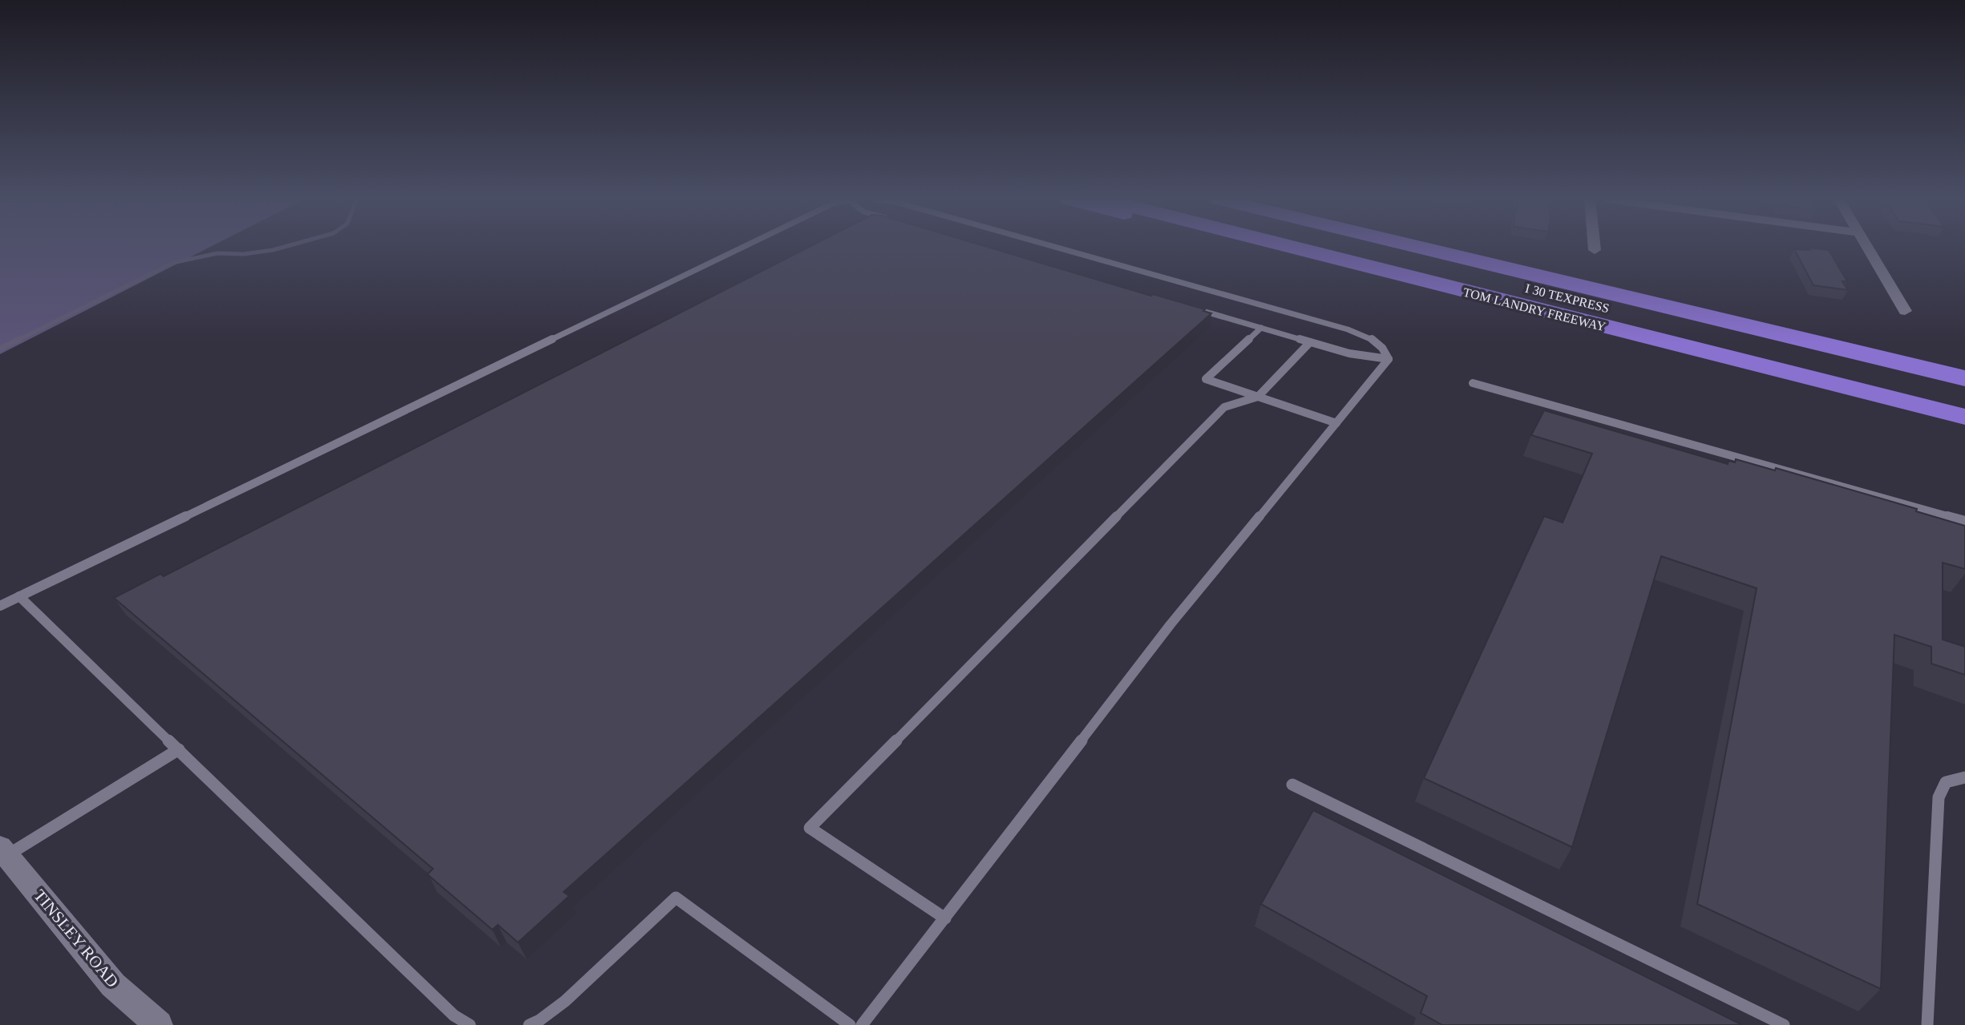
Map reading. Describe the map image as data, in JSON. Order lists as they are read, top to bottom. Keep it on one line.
{"streets":{"highway":["I 30 TEXPRESS","TOM LANDRY FREEWAY"],"street":["TINSLEY ROAD"]}}
